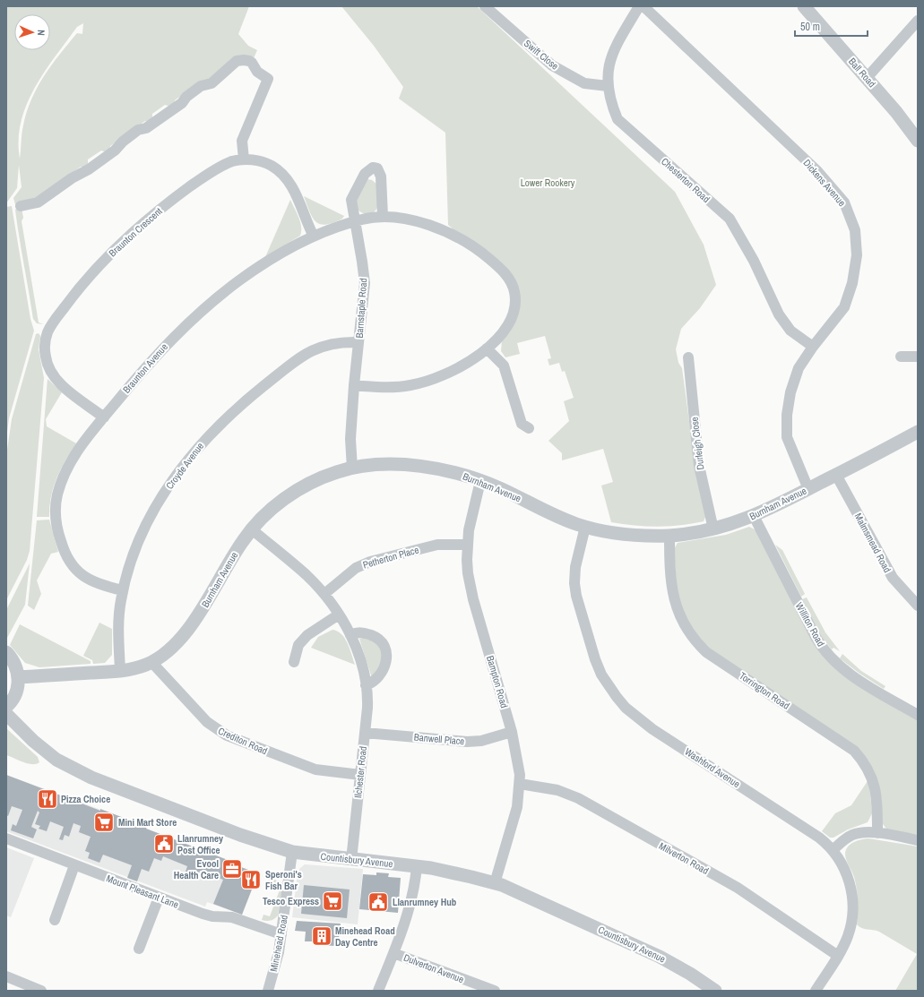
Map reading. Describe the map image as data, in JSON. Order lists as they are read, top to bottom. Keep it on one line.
{"streets":{"street":["Swift Close","Ball Road","Chesterton Road","Dickens Avenue","Braunton Crescent","Barnstaple Road","Braunton Avenue","Durleigh Close","Croyde Avenue","Burnham Avenue","Malmsmead Road","Petherton Place","Williton Road","Bampton Road","Torrington Road","Banwell Place","Crediton Road","Washford Avenue","Ilchester Road","Milverton Road","Countisbury Avenue","Mount Pleasant Lane","Minehead Road","Dulverton Avenue"]},"crossings":[["Swift Close","Chesterton Road"],["Chesterton Road","Dickens Avenue"],["Dickens Avenue","Burnham Avenue"],["Braunton Crescent","Braunton Avenue"],["Barnstaple Road","Braunton Avenue"],["Barnstaple Road","Croyde Avenue"],["Barnstaple Road","Burnham Avenue"],["Braunton Avenue","Croyde Avenue"],["Durleigh Close","Burnham Avenue"],["Croyde Avenue","Burnham Avenue"],["Burnham Avenue","Malmsmead Road"],["Burnham Avenue","Williton Road"],["Burnham Avenue","Bampton Road"],["Burnham Avenue","Torrington Road"],["Burnham Avenue","Crediton Road"],["Burnham Avenue","Washford Avenue"],["Burnham Avenue","Ilchester Road"],["Petherton Place","Bampton Road"],["Petherton Place","Ilchester Road"],["Bampton Road","Banwell Place"],["Bampton Road","Milverton Road"],["Bampton Road","Countisbury Avenue"],["Banwell Place","Ilchester Road"],["Crediton Road","Ilchester Road"],["Washford Avenue","Milverton Road"],["Ilchester Road","Countisbury Avenue"],["Countisbury Avenue","Minehead Road"],["Mount Pleasant Lane","Minehead Road"]],"parks":["Lower Rookery"],"places":{"restaurant":["Pizza Choice","Speroni's Fish Bar"],"supermarket":["Mini Mart Store","Tesco Express"],"public building":["Llanrumney Post Office","Llanrumney Hub"],"office":["Evool Health Care"],"building":["Minehead Road Day Centre"]},"scale_bar":"50 m","north":"right"}
